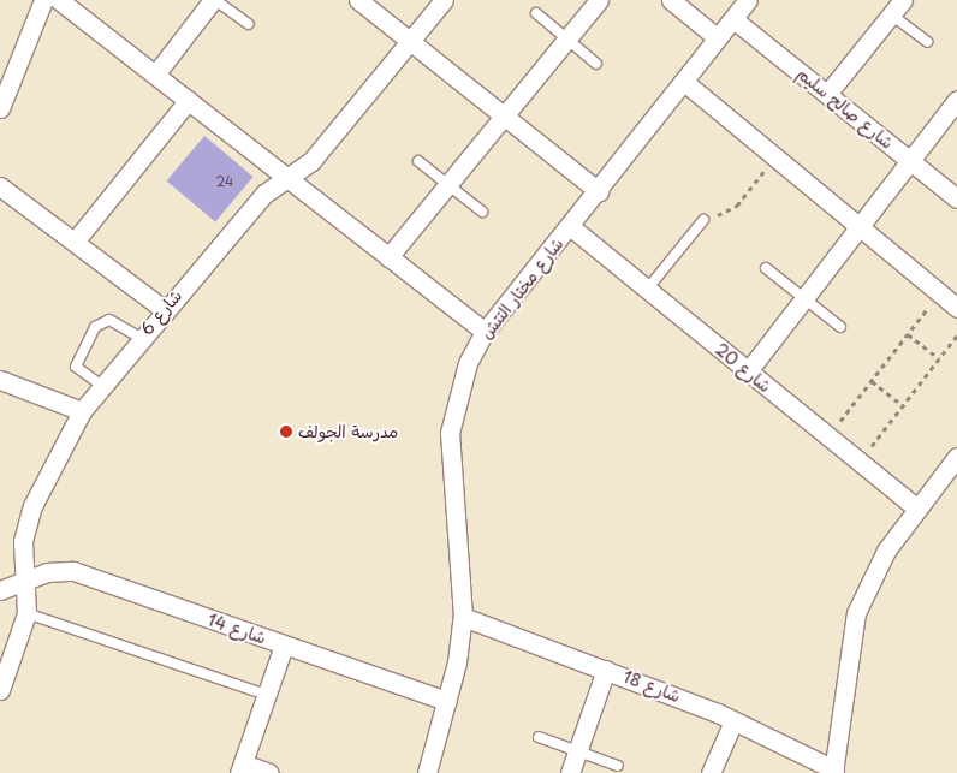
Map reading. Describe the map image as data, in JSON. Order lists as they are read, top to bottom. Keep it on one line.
{"streets":{"street":["شارع صالح سليم","شارع مختار التتش","شارع 6","شارع 20","شارع 14","شارع 18"]},"crossings":[["شارع صالح سليم","شارع مختار التتش"],["شارع مختار التتش","شارع 20"],["شارع مختار التتش","شارع 14"],["شارع مختار التتش","شارع 18"],["شارع 6","شارع 14"]],"places":["مدرسة الجولف"],"house_numbers":["24"]}
